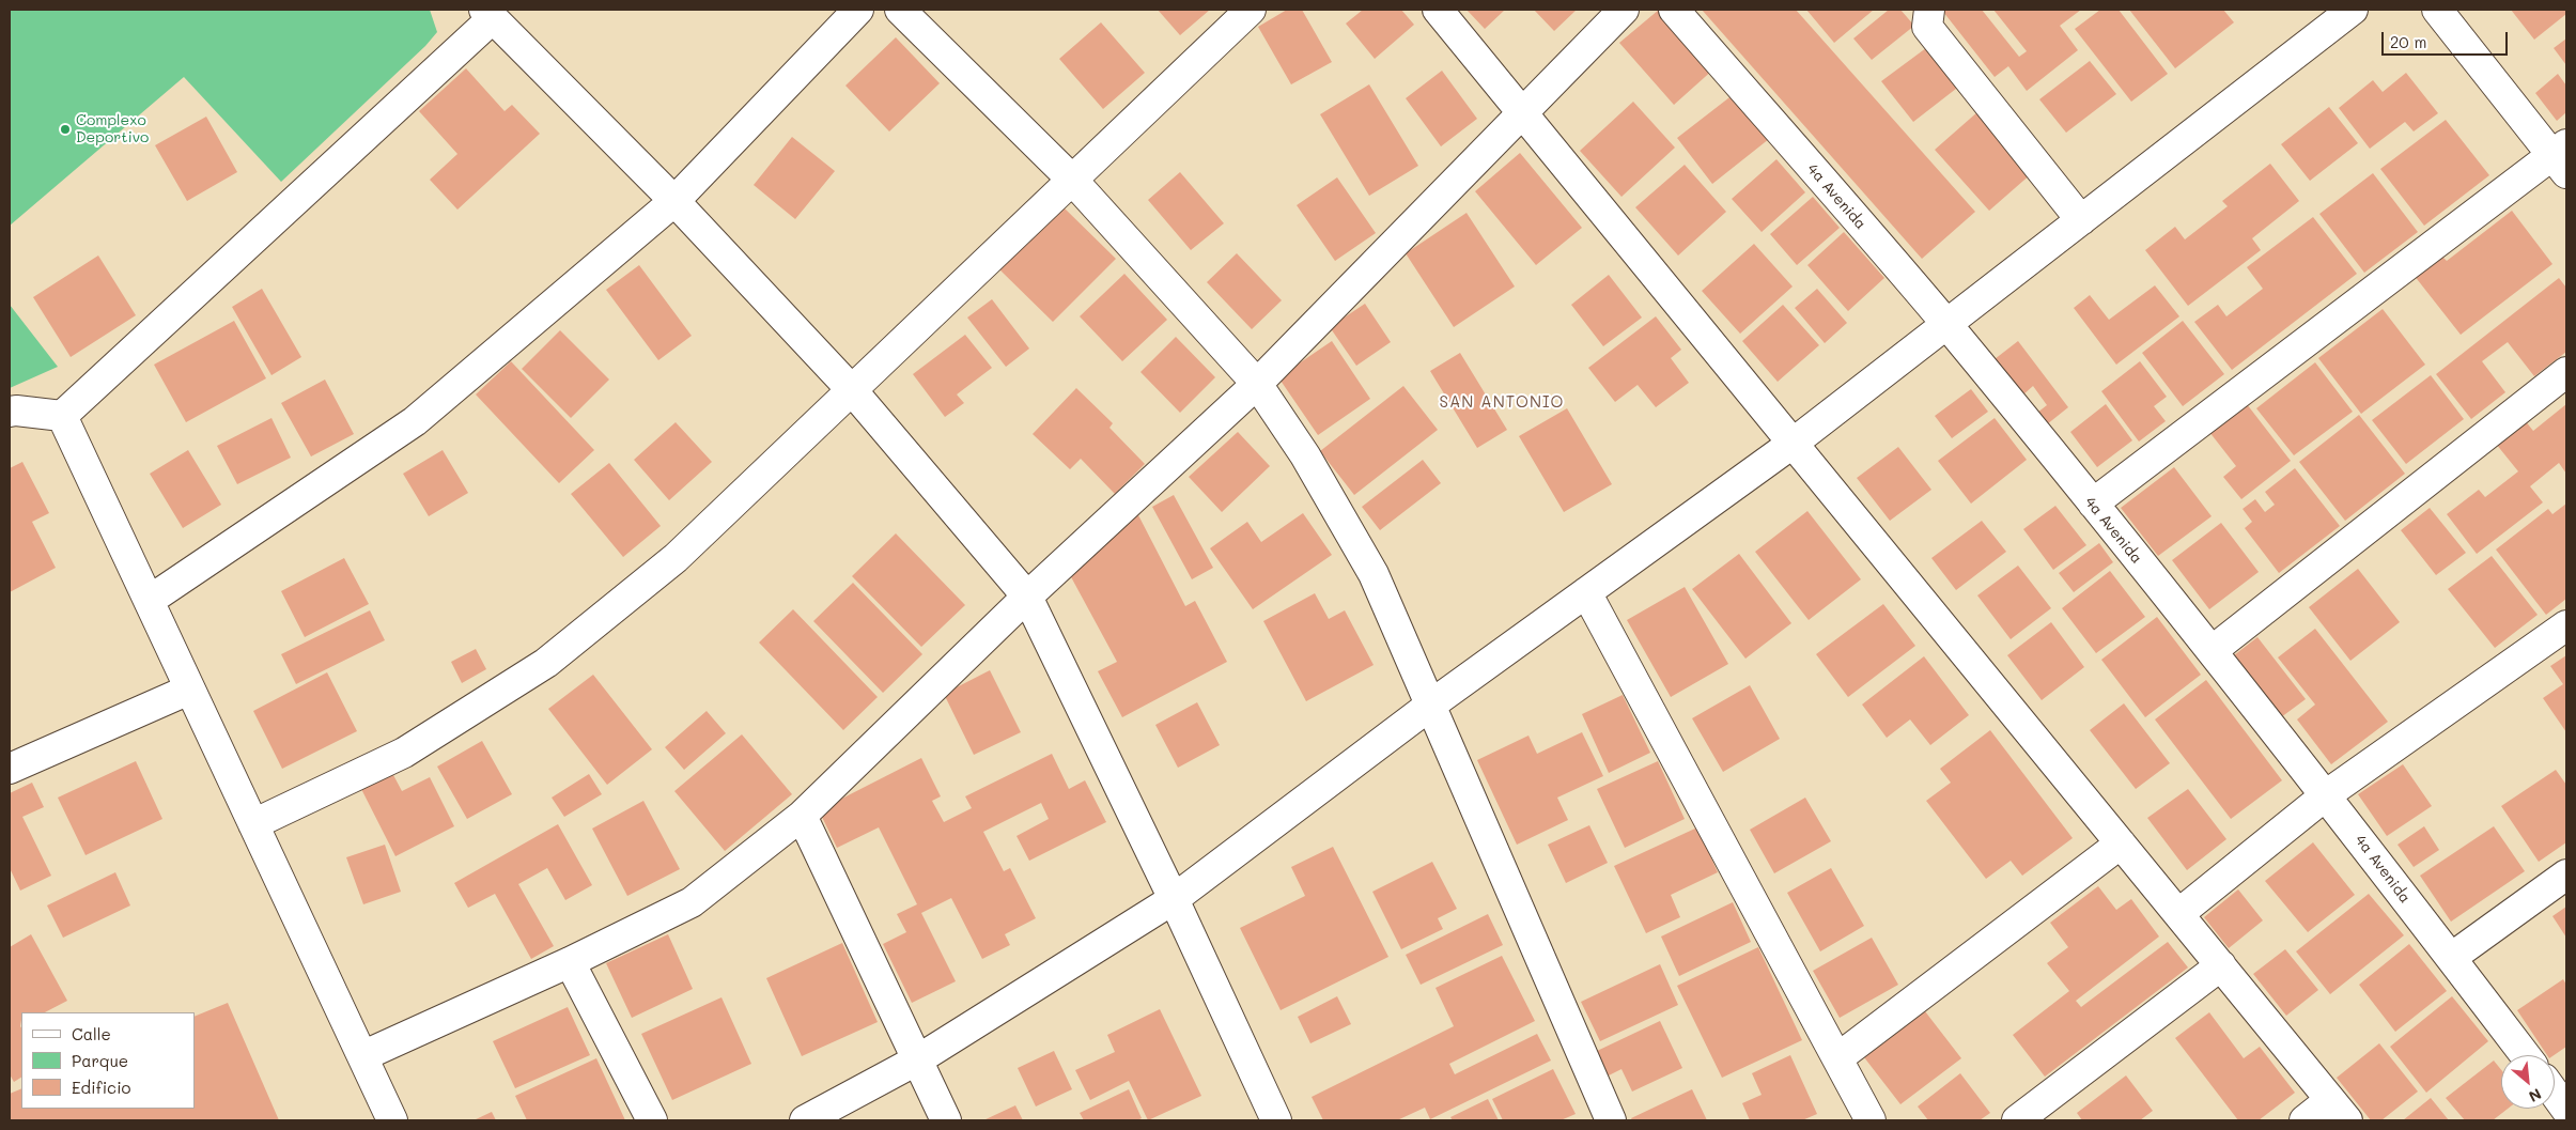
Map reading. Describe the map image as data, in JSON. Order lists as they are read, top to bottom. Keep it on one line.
{"streets":{"street":["4a Avenida"]},"districts":["SAN ANTONIO"],"places":["Complexo Deportivo"],"legend":["Calle","Parque","Edificio"],"scale_bar":"20 m","north":"bottom right"}
